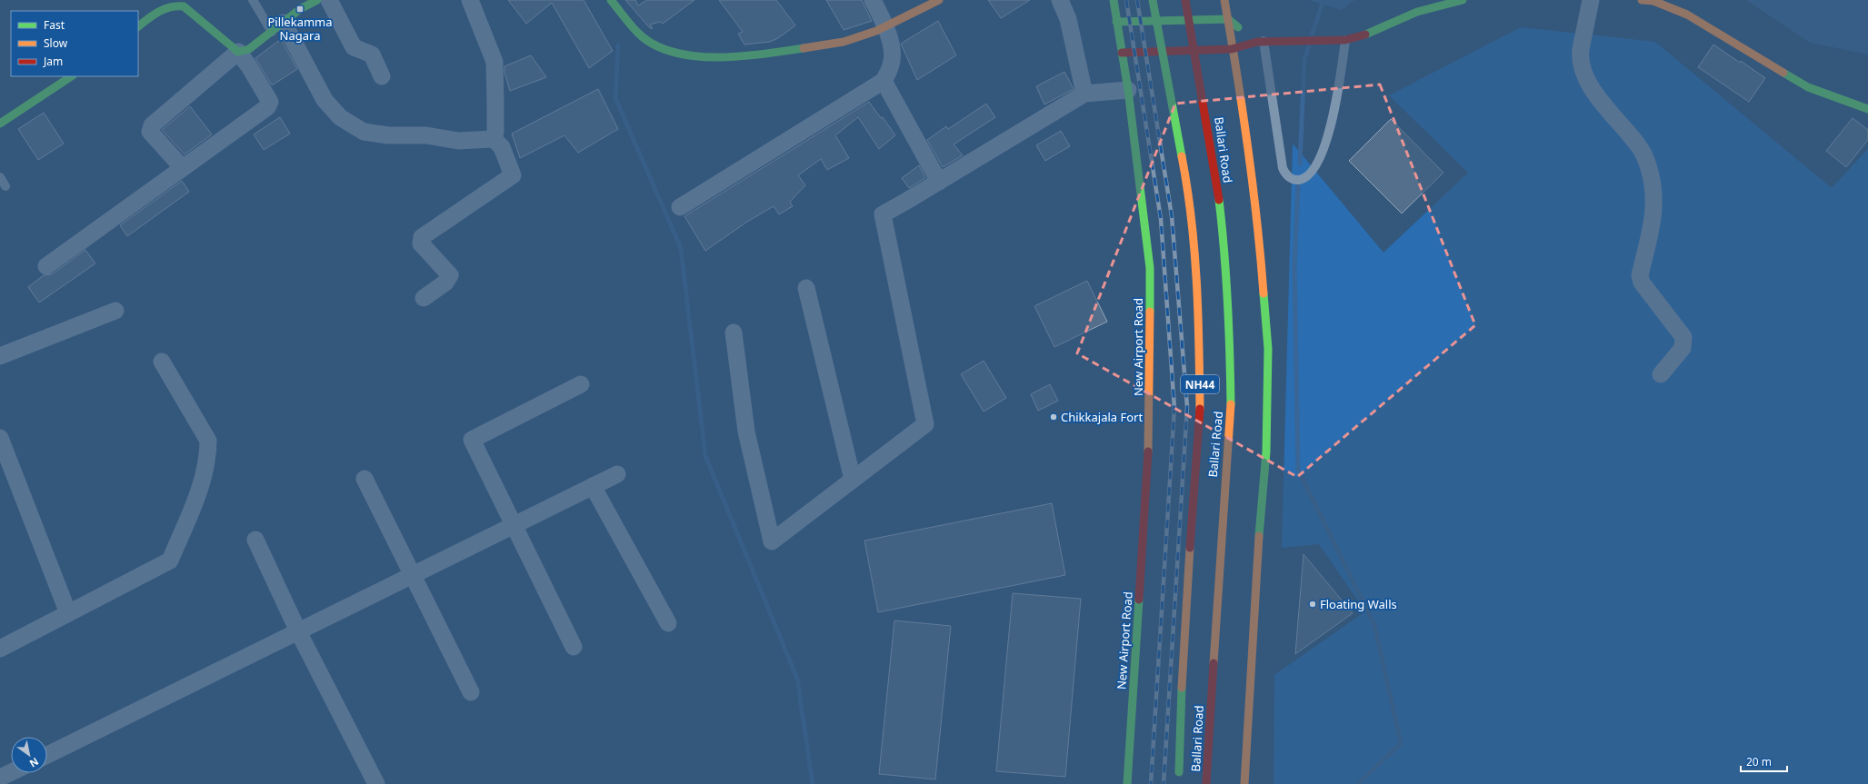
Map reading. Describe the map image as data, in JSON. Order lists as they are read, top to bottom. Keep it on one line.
{"streets":{"main road":["Ballari Road","New Airport Road","NH44"]},"places":{"transit":["Pillekamma Nagara"],"other":["Chikkajala Fort","Floating Walls"]},"legend":["Fast","Slow","Jam"],"scale_bar":"20 m","north":"bottom right"}
